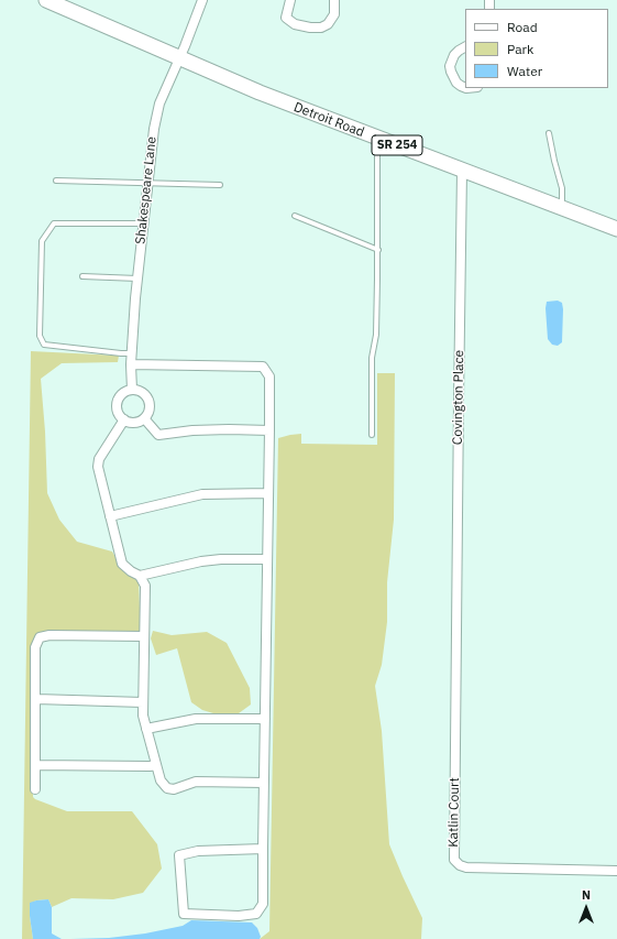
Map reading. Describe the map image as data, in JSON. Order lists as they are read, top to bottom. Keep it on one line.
{"streets":{"main road":["Detroit Road","SR 254"],"street":["Shakespeare Lane","Covington Place","Katlin Court"]},"crossings":[["Detroit Road","Shakespeare Lane"],["Detroit Road","Covington Place"],["Covington Place","Katlin Court"]],"legend":["Road","Park","Water"],"north":"top"}
